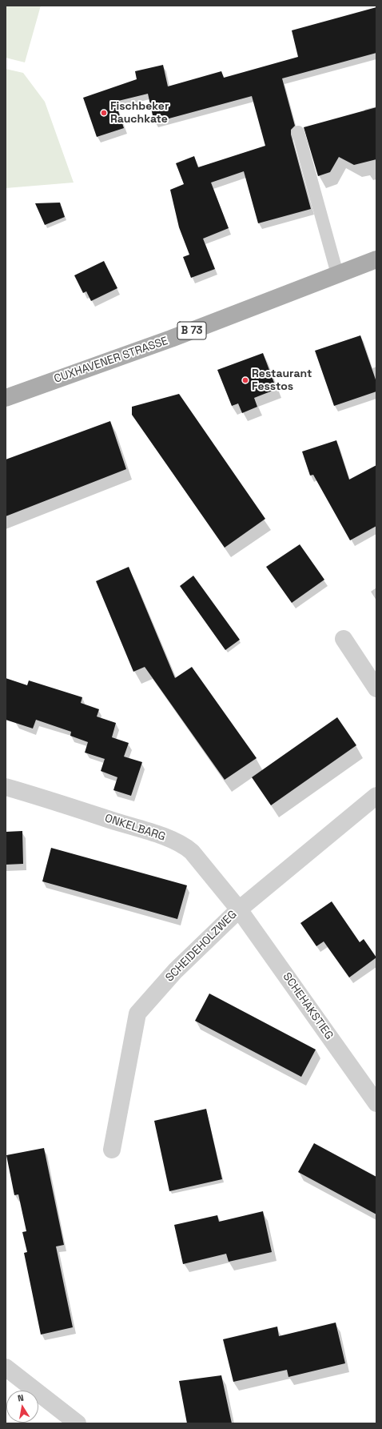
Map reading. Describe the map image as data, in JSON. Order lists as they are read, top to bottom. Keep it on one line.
{"streets":{"main road":["B 73","CUXHAVENER STRASSE"],"street":["ONKELBARG","SCHEIDEHOLZWEG","SCHEHAKSTIEG"]},"crossings":[["ONKELBARG","SCHEIDEHOLZWEG"],["ONKELBARG","SCHEHAKSTIEG"],["SCHEIDEHOLZWEG","SCHEHAKSTIEG"]],"places":["Fischbeker Rauchkate","Restaurant Fesstos"],"north":"top"}
